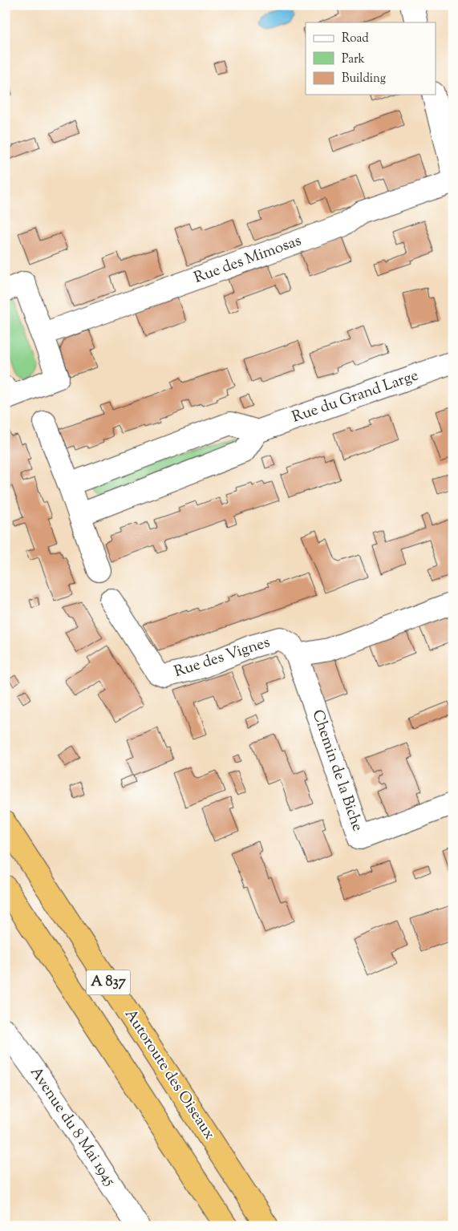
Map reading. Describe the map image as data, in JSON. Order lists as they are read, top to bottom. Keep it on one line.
{"streets":{"highway":["A 837","Autoroute des Oiseaux"],"street":["Rue des Mimosas","Rue du Grand Large","Rue des Vignes","Chemin de la Biche","Avenue du 8 Mai 1945"]},"crossings":[["Rue des Vignes","Chemin de la Biche"]],"legend":["Road","Park","Building"]}
